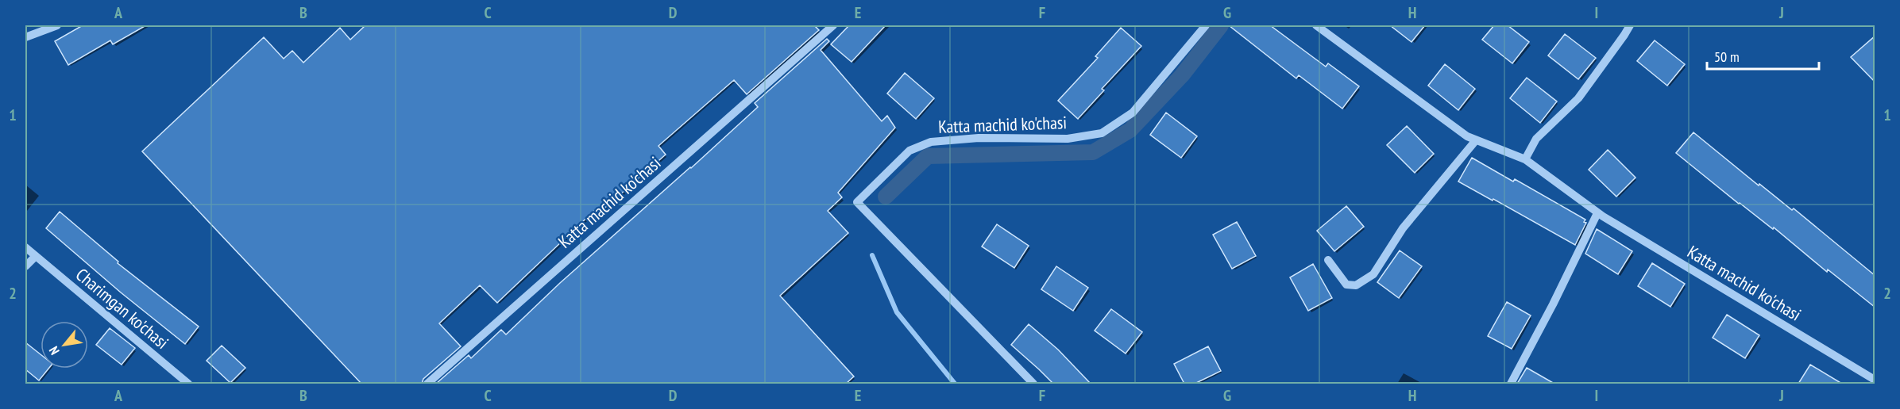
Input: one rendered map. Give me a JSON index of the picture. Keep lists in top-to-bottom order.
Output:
{
  "streets": {
    "street": ["Katta machid ko'chasi", "Charimgan ko'chasi"]
  },
  "scale_bar": "50 m",
  "north": "bottom left",
  "grid": {
    "columns": [
      "A",
      "B",
      "C",
      "D",
      "E",
      "F",
      "G",
      "H",
      "I",
      "J"
    ],
    "rows": ["1", "2"]
  }
}
